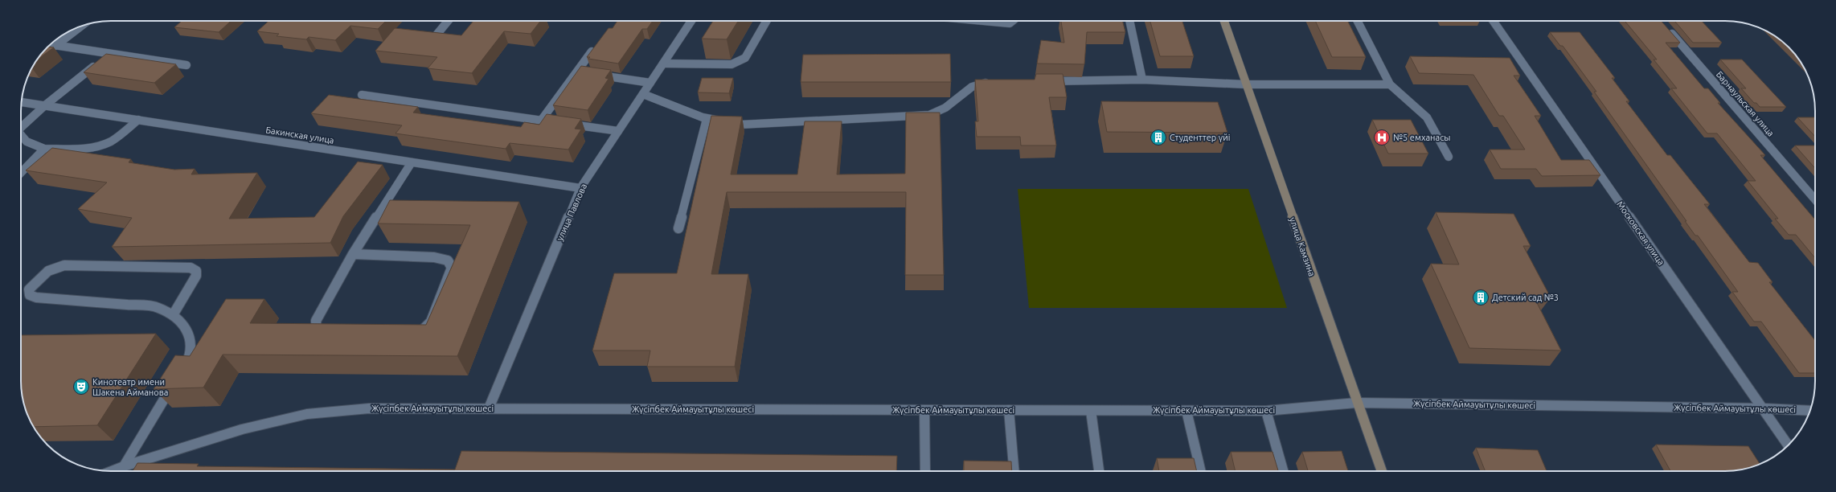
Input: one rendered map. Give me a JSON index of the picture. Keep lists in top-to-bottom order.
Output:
{
  "streets": {
    "main road": ["улица Камзина"],
    "street": [
      "Барнаульская улица",
      "Бакинская улица",
      "улица Павлова",
      "Московская улица",
      "Жүсіпбек Аймауытұлы көшесі"
    ]
  },
  "crossings": [
    ["Бакинская улица", "улица Павлова"],
    ["улица Павлова", "Жүсіпбек Аймауытұлы көшесі"],
    ["Московская улица", "Жүсіпбек Аймауытұлы көшесі"],
    ["улица Камзина", "Жүсіпбек Аймауытұлы көшесі"]
  ],
  "places": {
    "building": ["Студенттер үйі", "Детский сад №3"],
    "hospital": ["№5 емханасы"],
    "theatre": ["Кинотеатр имени Шакена Айманова"]
  }
}
